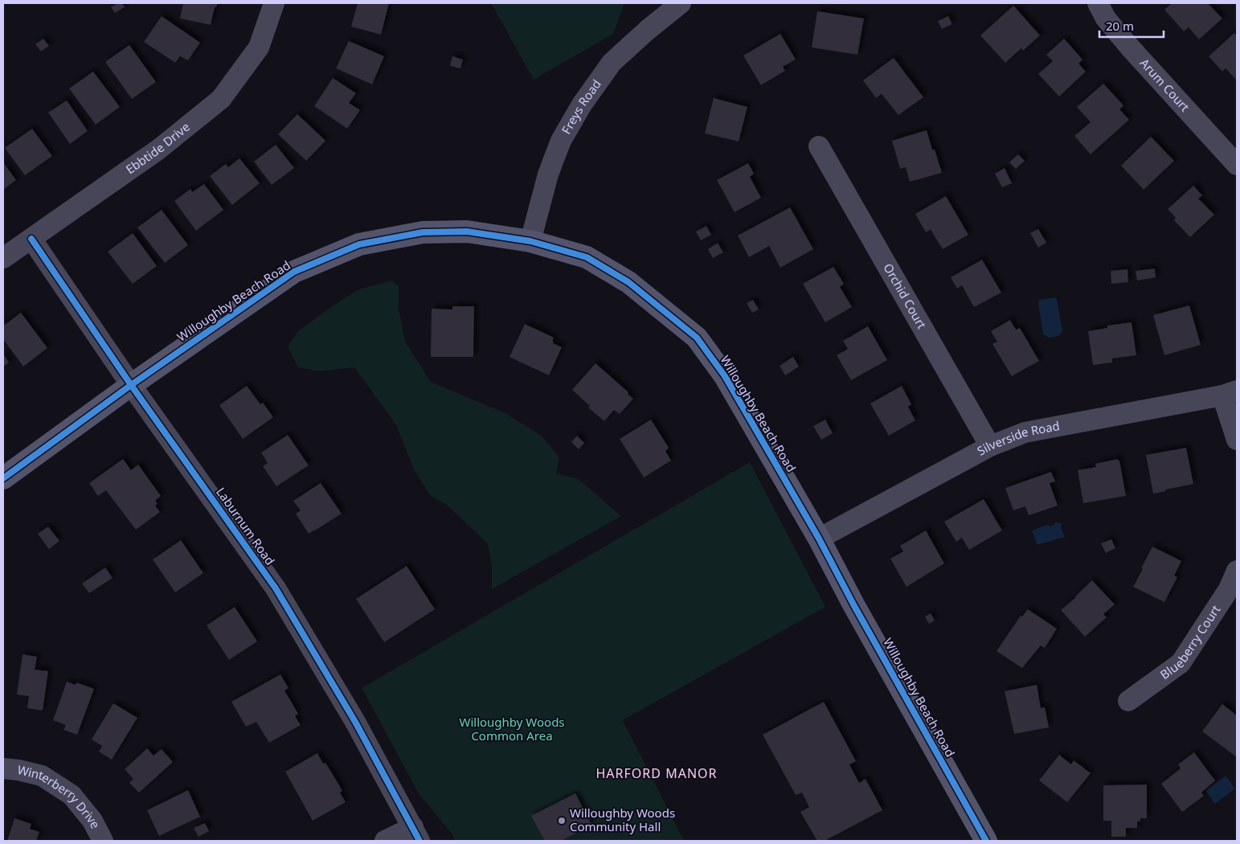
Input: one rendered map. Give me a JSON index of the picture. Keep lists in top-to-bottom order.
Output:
{
  "streets": {
    "street": [
      "Arum Court",
      "Freys Road",
      "Ebbtide Drive",
      "Orchid Court",
      "Willoughby Beach Road",
      "Silverside Road",
      "Laburnum Road",
      "Blueberry Court",
      "Winterberry Drive"
    ]
  },
  "crossings": [
    ["Freys Road", "Willoughby Beach Road"],
    ["Ebbtide Drive", "Laburnum Road"],
    ["Orchid Court", "Silverside Road"],
    ["Willoughby Beach Road", "Silverside Road"],
    ["Willoughby Beach Road", "Laburnum Road"]
  ],
  "districts": ["HARFORD MANOR"],
  "parks": ["Willoughby Woods Common Area"],
  "places": ["Willoughby Woods Community Hall"],
  "scale_bar": "20 m"
}
